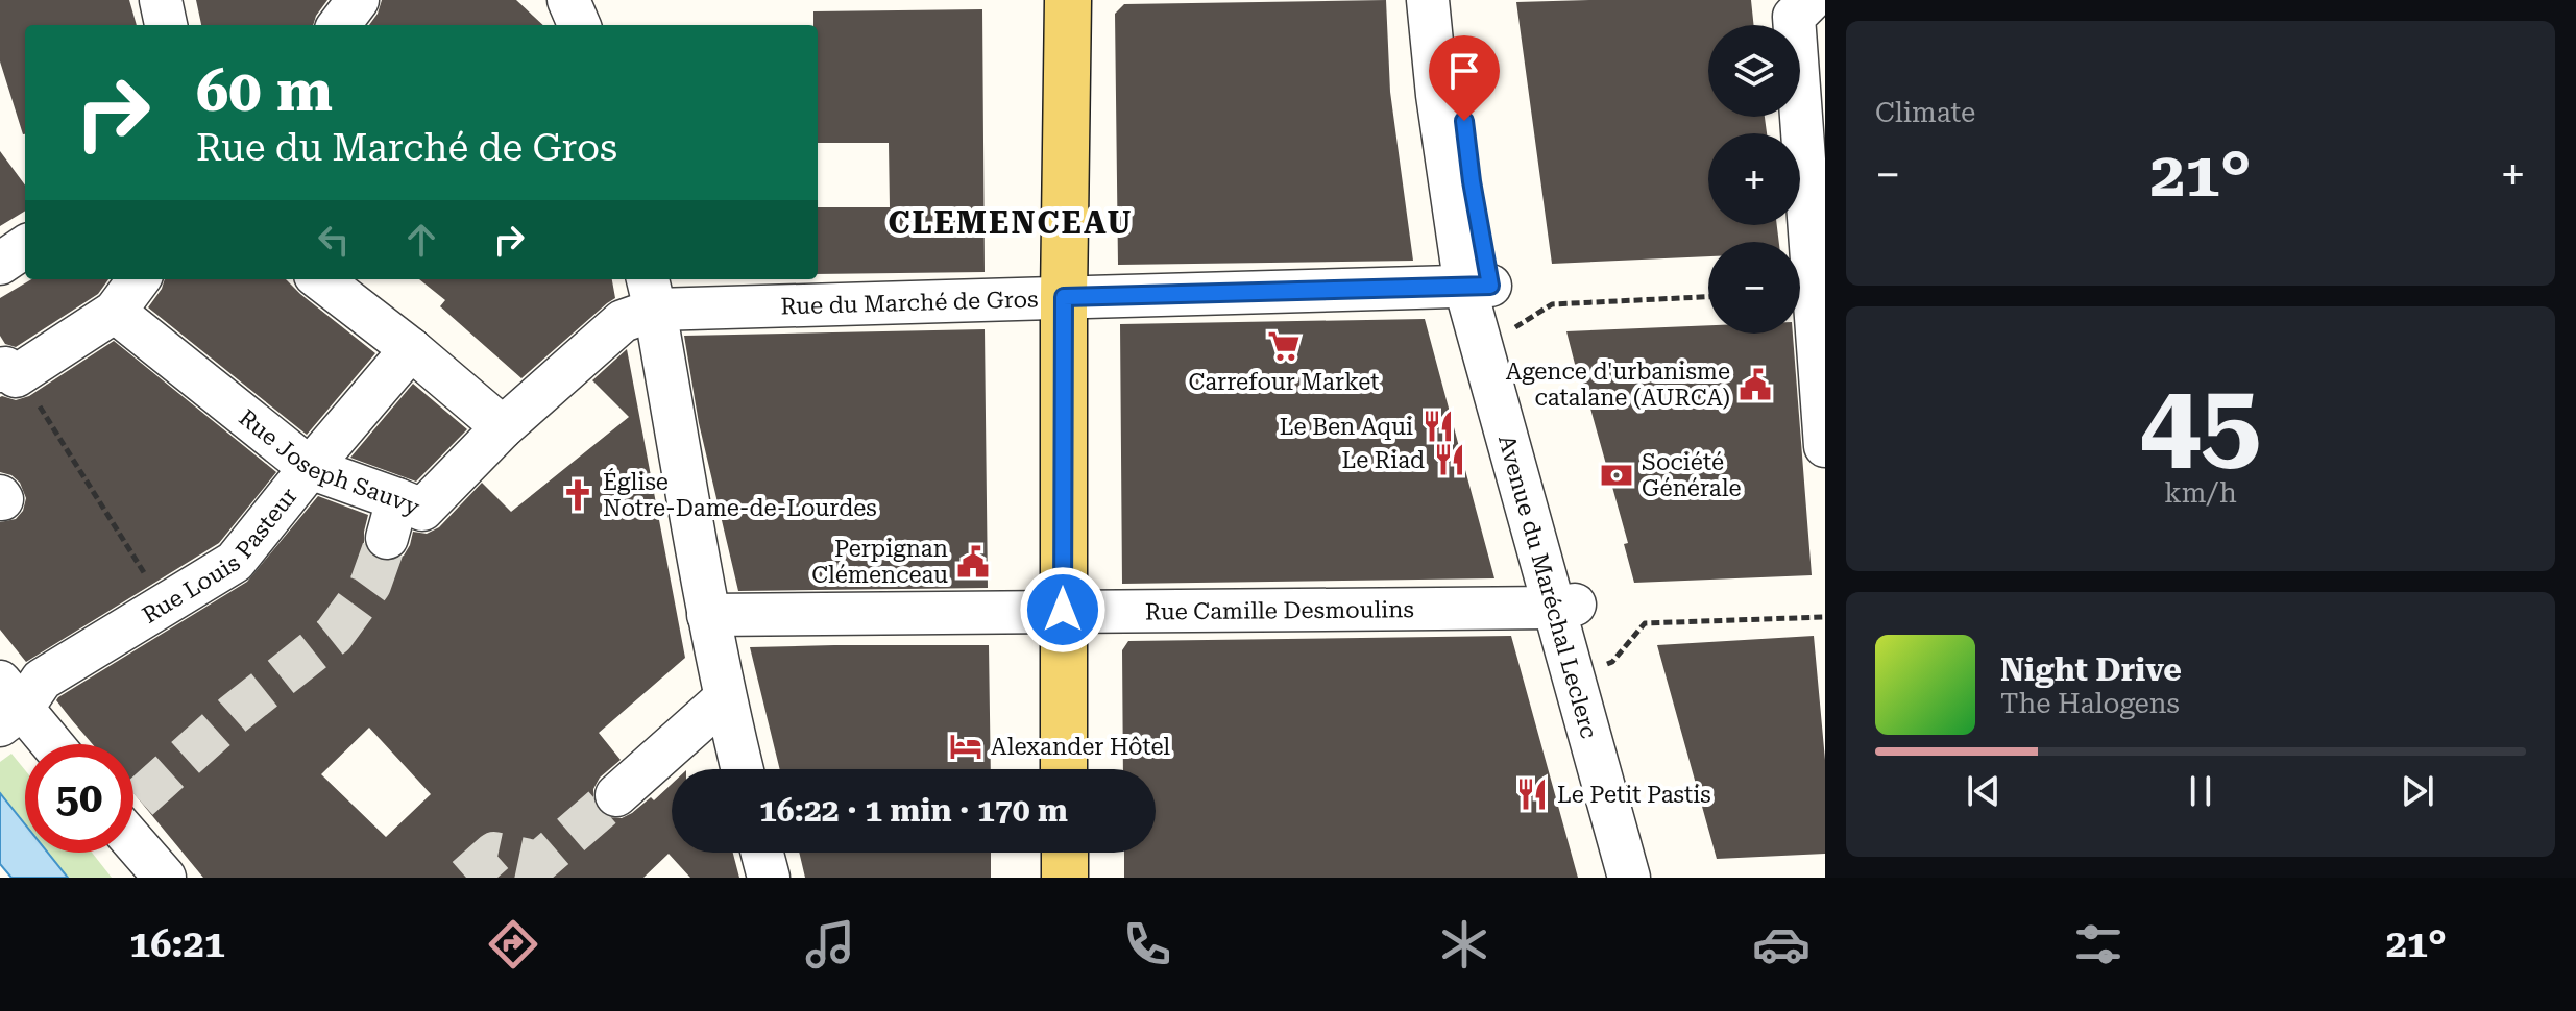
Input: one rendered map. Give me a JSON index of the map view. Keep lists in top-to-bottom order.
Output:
{
  "streets": {
    "street": [
      "Rue du Marché de Gros",
      "Rue Joseph Sauvy",
      "Rue Louis Pasteur",
      "Avenue du Maréchal Leclerc",
      "Rue Camille Desmoulins"
    ]
  },
  "crossings": [
    ["Rue du Marché de Gros", "Rue Joseph Sauvy"],
    ["Rue du Marché de Gros", "Avenue du Maréchal Leclerc"],
    ["Rue Joseph Sauvy", "Rue Louis Pasteur"],
    ["Avenue du Maréchal Leclerc", "Rue Camille Desmoulins"]
  ],
  "districts": ["CLEMENCEAU"],
  "places": {
    "supermarket": ["Carrefour Market"],
    "public building": ["Agence d'urbanisme catalane (AURCA)", "Perpignan Clémenceau"],
    "restaurant": ["Le Ben Aqui", "Le Riad", "Le Petit Pastis"],
    "bank": ["Société Générale"],
    "church": ["Église Notre-Dame-de-Lourdes"],
    "hotel": ["Alexander Hôtel"]
  },
  "page": {
    "tile": [
      "Climate",
      ["45", "km/h"]
    ],
    "map_buttons": ["+", "−"],
    "turn": ["60 m", "Rue du Marché de Gros"],
    "heat": ["−", "21°", "+"],
    "song": ["Night Drive", "The Halogens"],
    "limit": "50",
    "trip": "16:22 · 1 min · 170 m",
    "tabs": ["16:21", "21°"]
  }
}
